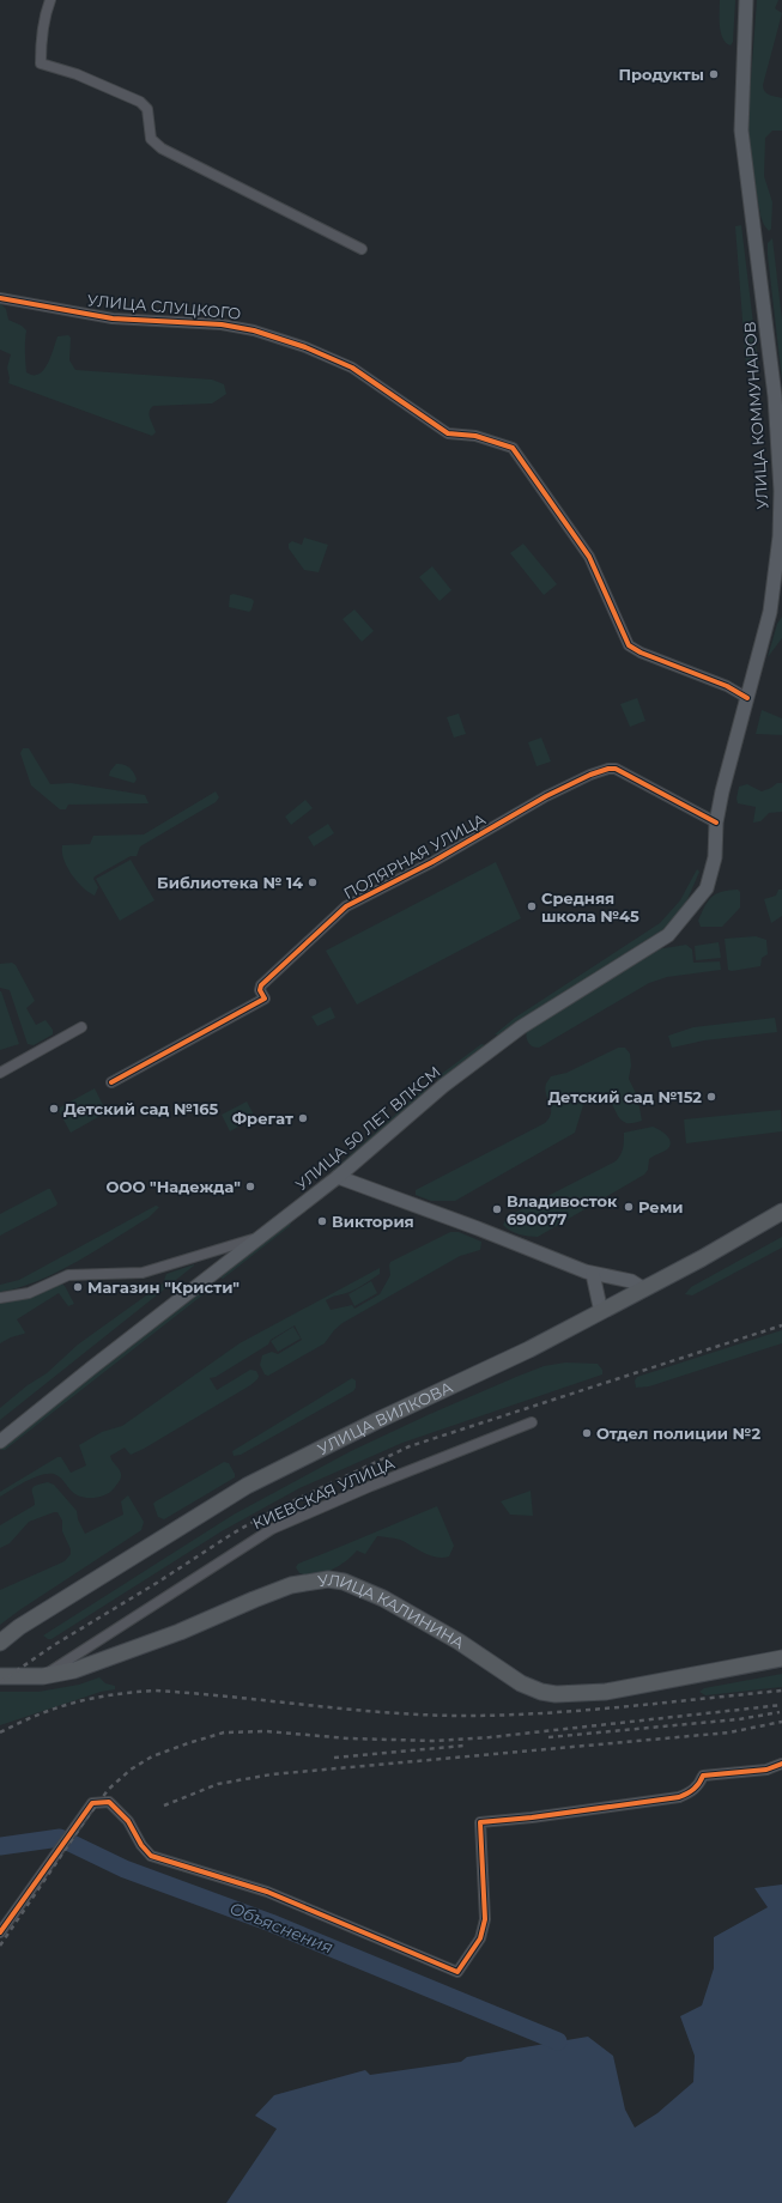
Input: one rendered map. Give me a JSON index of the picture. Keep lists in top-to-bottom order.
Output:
{
  "streets": {
    "main road": [
      "УЛИЦА КОММУНАРОВ",
      "УЛИЦА 50 ЛЕТ ВЛКСМ",
      "УЛИЦА ВИЛКОВА",
      "УЛИЦА КАЛИНИНА"
    ],
    "street": ["УЛИЦА СЛУЦКОГО", "ПОЛЯРНАЯ УЛИЦА", "КИЕВСКАЯ УЛИЦА"]
  },
  "crossings": [
    ["УЛИЦА СЛУЦКОГО", "УЛИЦА КОММУНАРОВ"],
    ["УЛИЦА КОММУНАРОВ", "ПОЛЯРНАЯ УЛИЦА"],
    ["УЛИЦА КОММУНАРОВ", "УЛИЦА 50 ЛЕТ ВЛКСМ"],
    ["ПОЛЯРНАЯ УЛИЦА", "УЛИЦА 50 ЛЕТ ВЛКСМ"],
    ["КИЕВСКАЯ УЛИЦА", "УЛИЦА КАЛИНИНА"]
  ],
  "water": ["Объяснения"],
  "places": [
    "Продукты",
    "Библиотека № 14",
    "Средняя школа №45",
    "Детский сад №152",
    "Детский сад №165",
    "Фрегат",
    "ООО \"Надежда\"",
    "Реми",
    "Владивосток 690077",
    "Виктория",
    "Магазин \"Кристи\"",
    "Отдел полиции №2"
  ]
}
